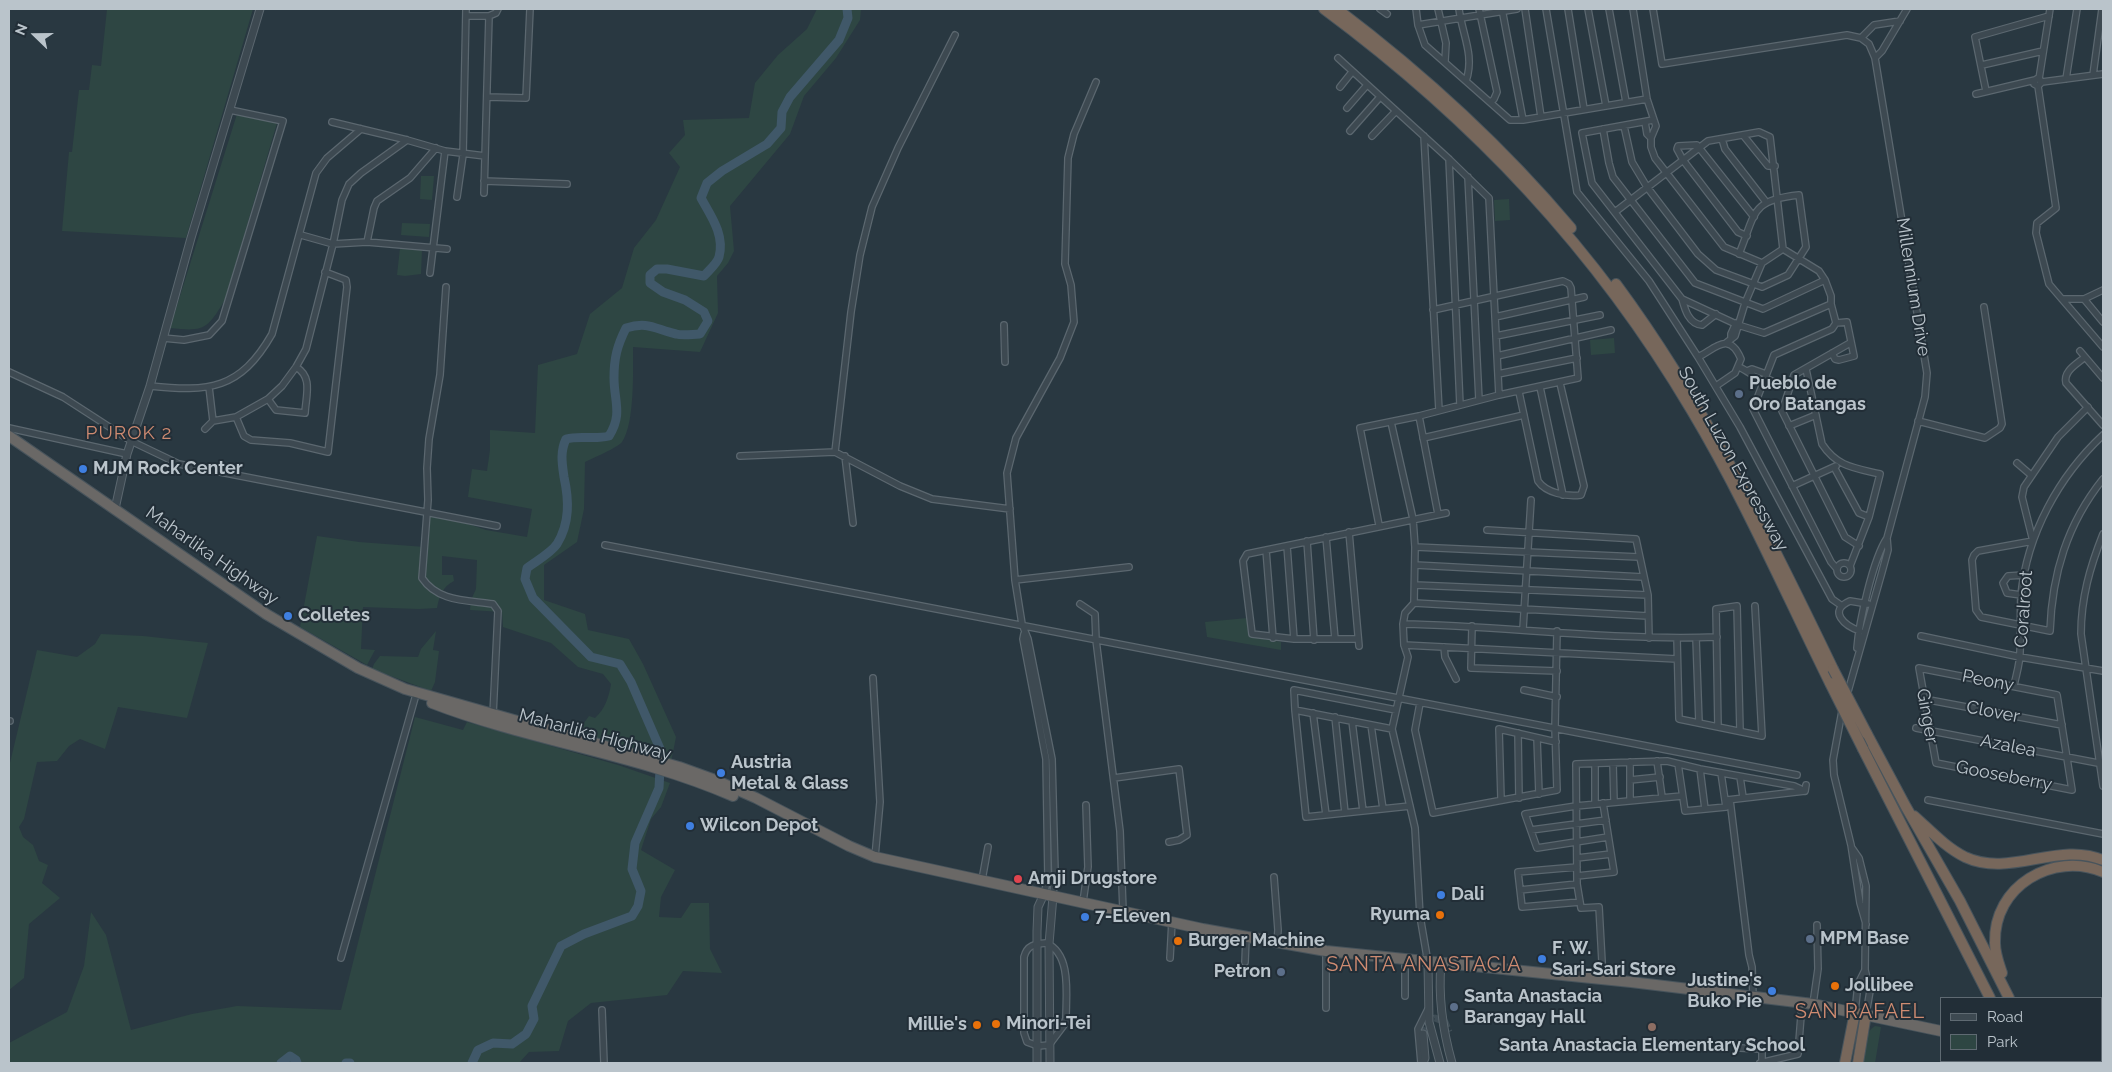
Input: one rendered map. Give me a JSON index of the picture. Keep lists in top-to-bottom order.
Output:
{
  "streets": {
    "highway": ["South Luzon Expressway", "Maharlika Highway"],
    "street": [
      "Millennium Drive",
      "Coralroot",
      "Peony",
      "Clover",
      "Ginger",
      "Azalea",
      "Gooseberry"
    ]
  },
  "crossings": [
    ["Millennium Drive", "Maharlika Highway"],
    ["Coralroot", "Peony"],
    ["Peony", "Clover"],
    ["Peony", "Ginger"],
    ["Clover", "Ginger"],
    ["Ginger", "Azalea"],
    ["Ginger", "Gooseberry"],
    ["Azalea", "Gooseberry"]
  ],
  "districts": ["PUROK 2", "SANTA ANASTACIA", "SAN RAFAEL"],
  "places": [
    "Pueblo de Oro Batangas",
    "MJM Rock Center",
    "Colletes",
    "Austria Metal & Glass",
    "Wilcon Depot",
    "Amji Drugstore",
    "Dali",
    "Ryuma",
    "7-Eleven",
    "MPM Base",
    "Burger Machine",
    "F. W. Sari-Sari Store",
    "Petron",
    "Jollibee",
    "Justine's Buko Pie",
    "Santa Anastacia Barangay Hall",
    "Minori-Tei",
    "Millie's",
    "Santa Anastacia Elementary School"
  ],
  "legend": ["Road", "Park"],
  "north": "left"
}
